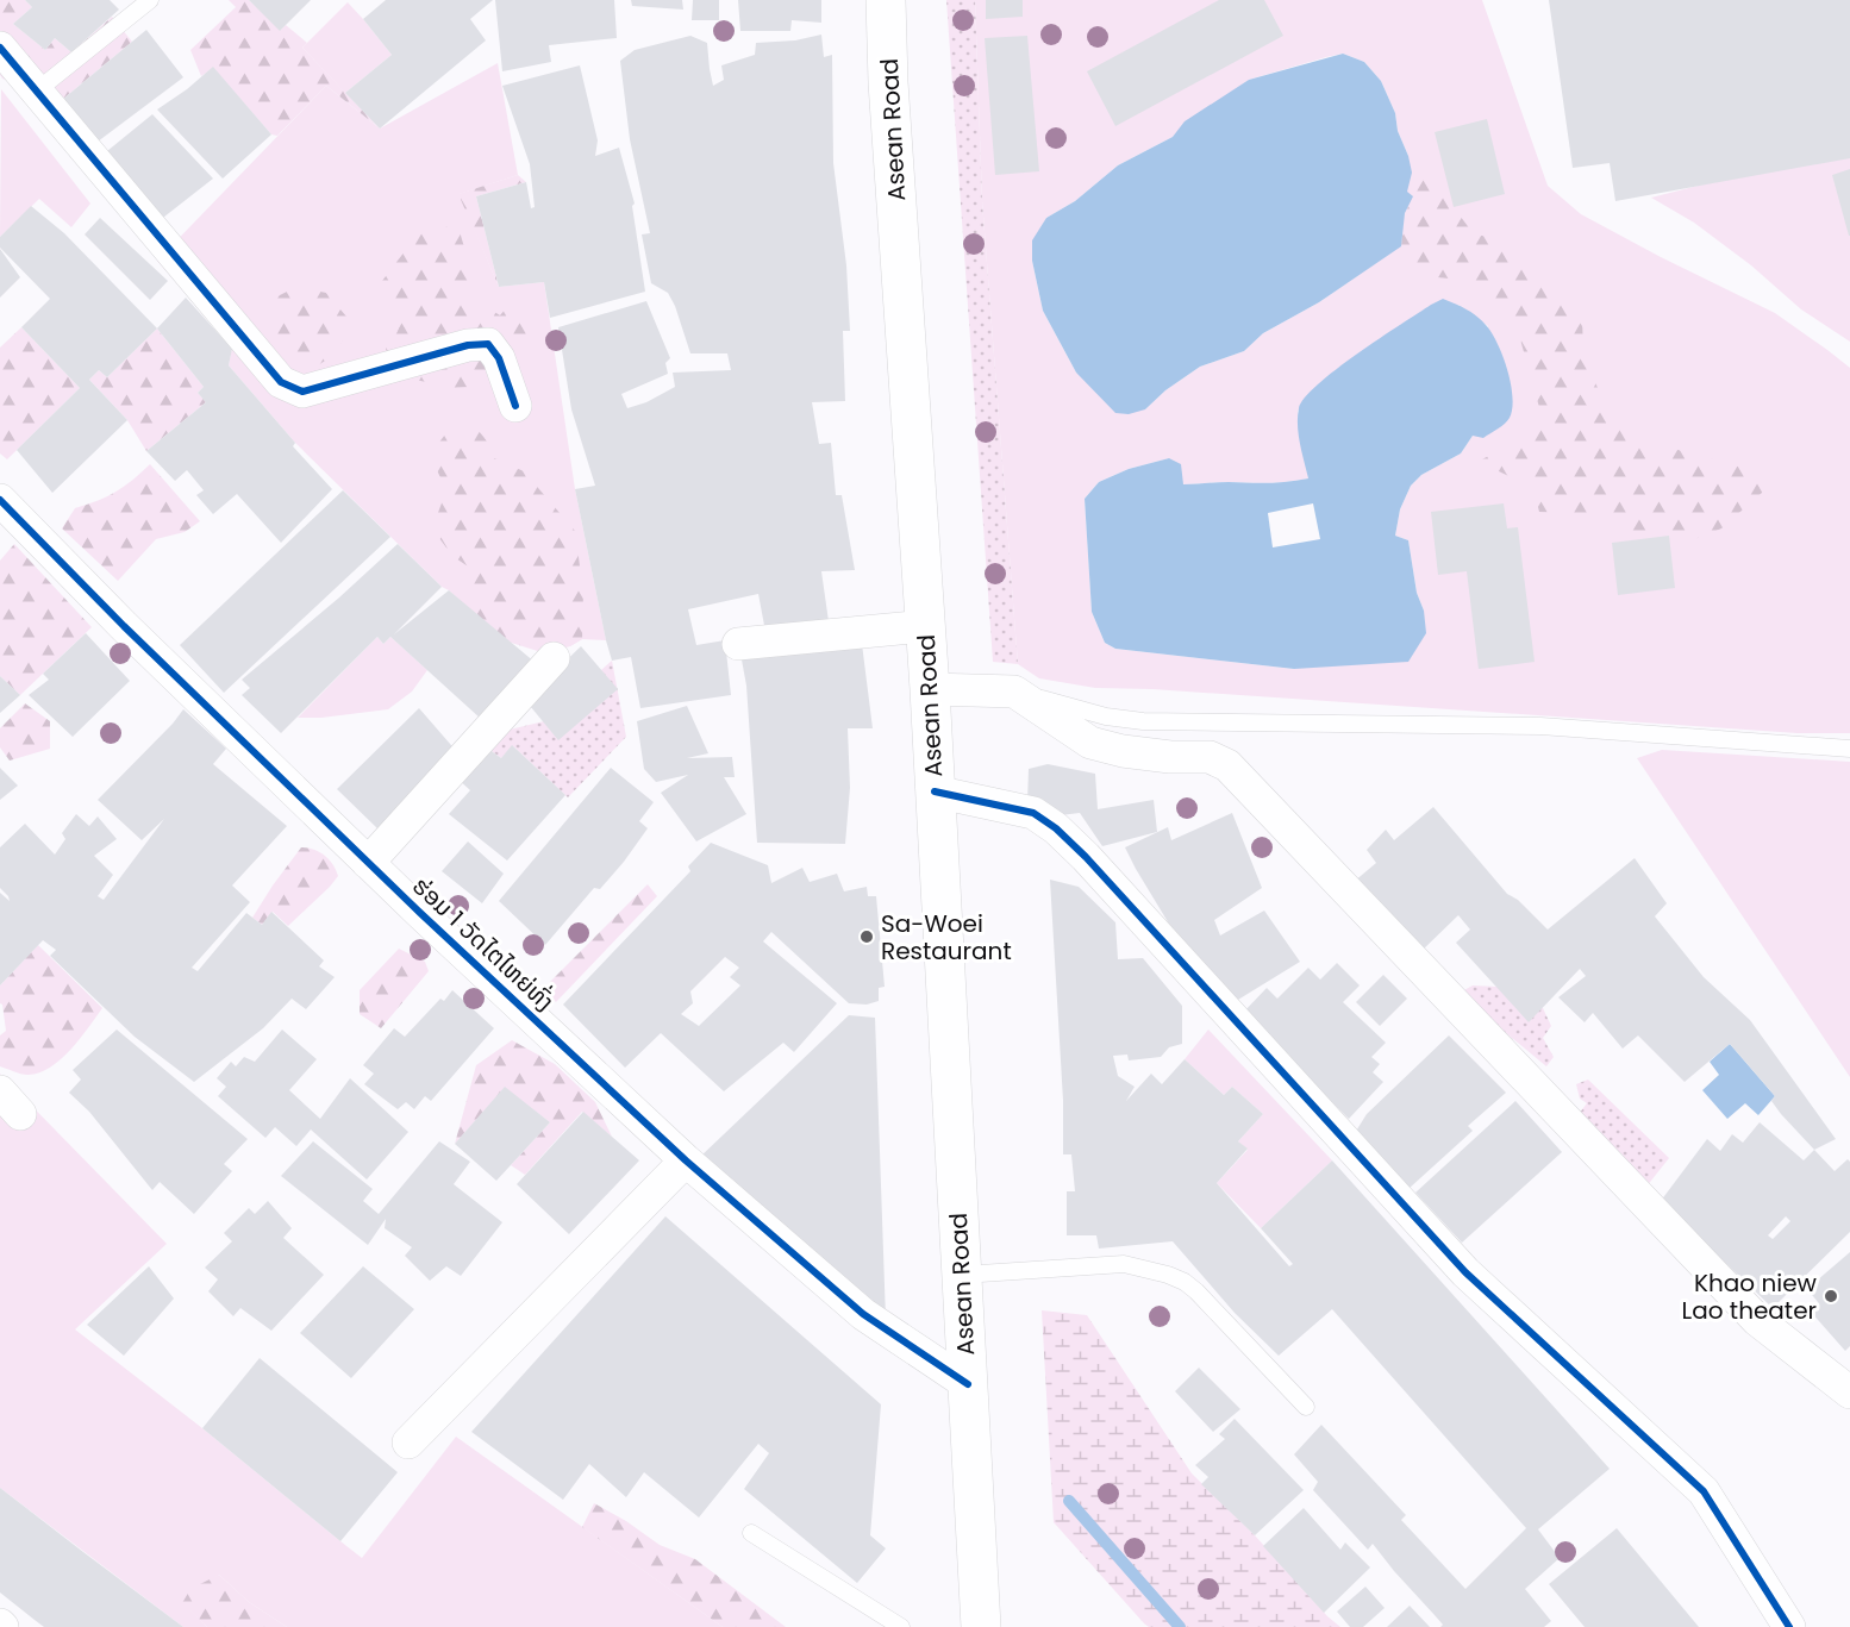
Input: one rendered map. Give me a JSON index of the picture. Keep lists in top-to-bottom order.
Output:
{
  "streets": {
    "main road": ["Asean Road"],
    "street": ["ຮ່ອມ 1 ວັດໄຕໄຫຍ່ທົ່ງ"]
  },
  "crossings": [
    ["Asean Road", "ຮ່ອມ 1 ວັດໄຕໄຫຍ່ທົ່ງ"]
  ],
  "places": ["Sa-Woei Restaurant", "Khao niew Lao theater"]
}
